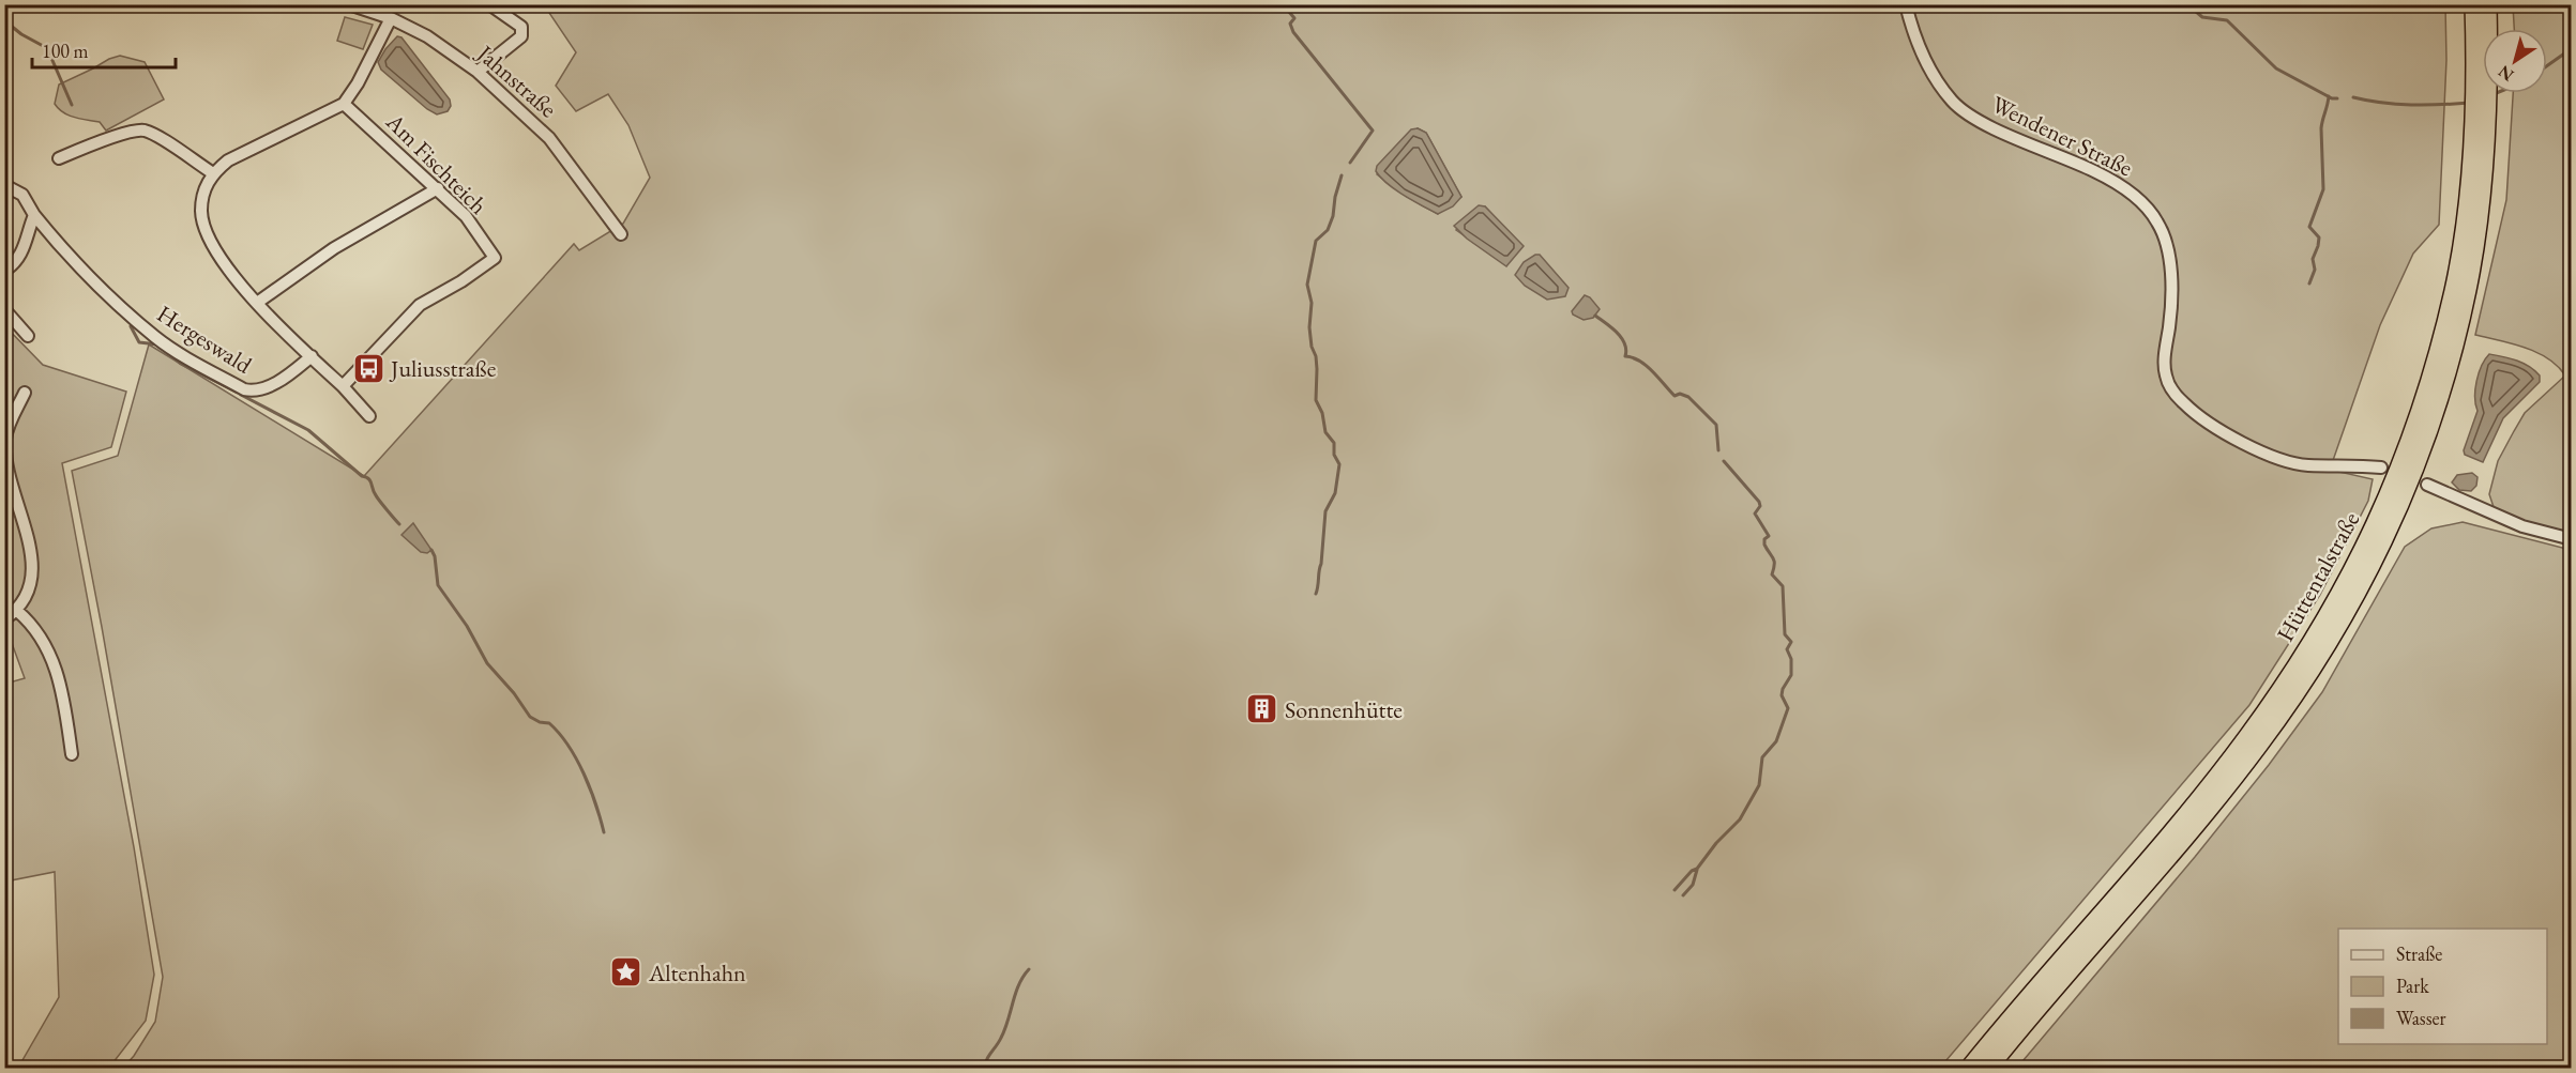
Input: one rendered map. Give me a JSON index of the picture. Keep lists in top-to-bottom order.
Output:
{
  "streets": {
    "highway": ["Hüttentalstraße"],
    "street": [
      "Jahnstraße",
      "Wendener Straße",
      "Am Fischteich",
      "Hergeswald"
    ]
  },
  "places": {
    "bus stop": ["Juliusstraße"],
    "building": ["Sonnenhütte"],
    "place": ["Altenhahn"]
  },
  "legend": ["Straße", "Park", "Wasser"],
  "scale_bar": "100 m",
  "north": "bottom left"
}
